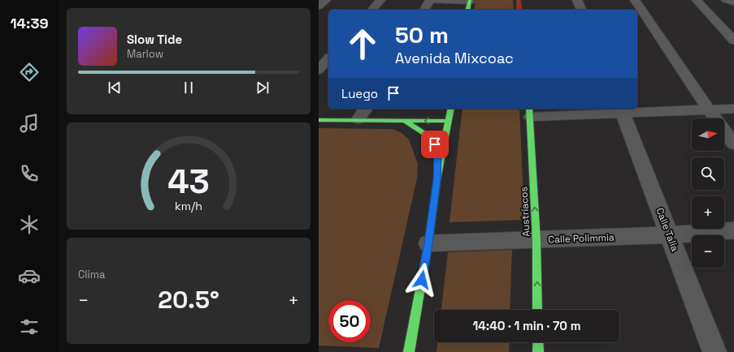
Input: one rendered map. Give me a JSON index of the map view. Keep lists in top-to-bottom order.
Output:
{
  "streets": {
    "street": ["Austríacos", "Calle Talía", "Calle Polimmia"]
  },
  "crossings": [
    ["Austríacos", "Calle Polimmia"],
    ["Calle Talía", "Calle Polimmia"]
  ],
  "one_way": ["Austríacos"],
  "north": "right",
  "page": {
    "tabs": "14:39",
    "turn": ["50 m", "Avenida Mixcoac"],
    "song": ["Slow Tide", "Marlow"],
    "then": "Luego",
    "map_buttons": ["+", "−"],
    "tile": "Clima",
    "heat": ["−", "20.5°", "+"],
    "limit": "50",
    "trip": "14:40 · 1 min · 70 m",
    "gauge": ["43", "km/h"]
  }
}
